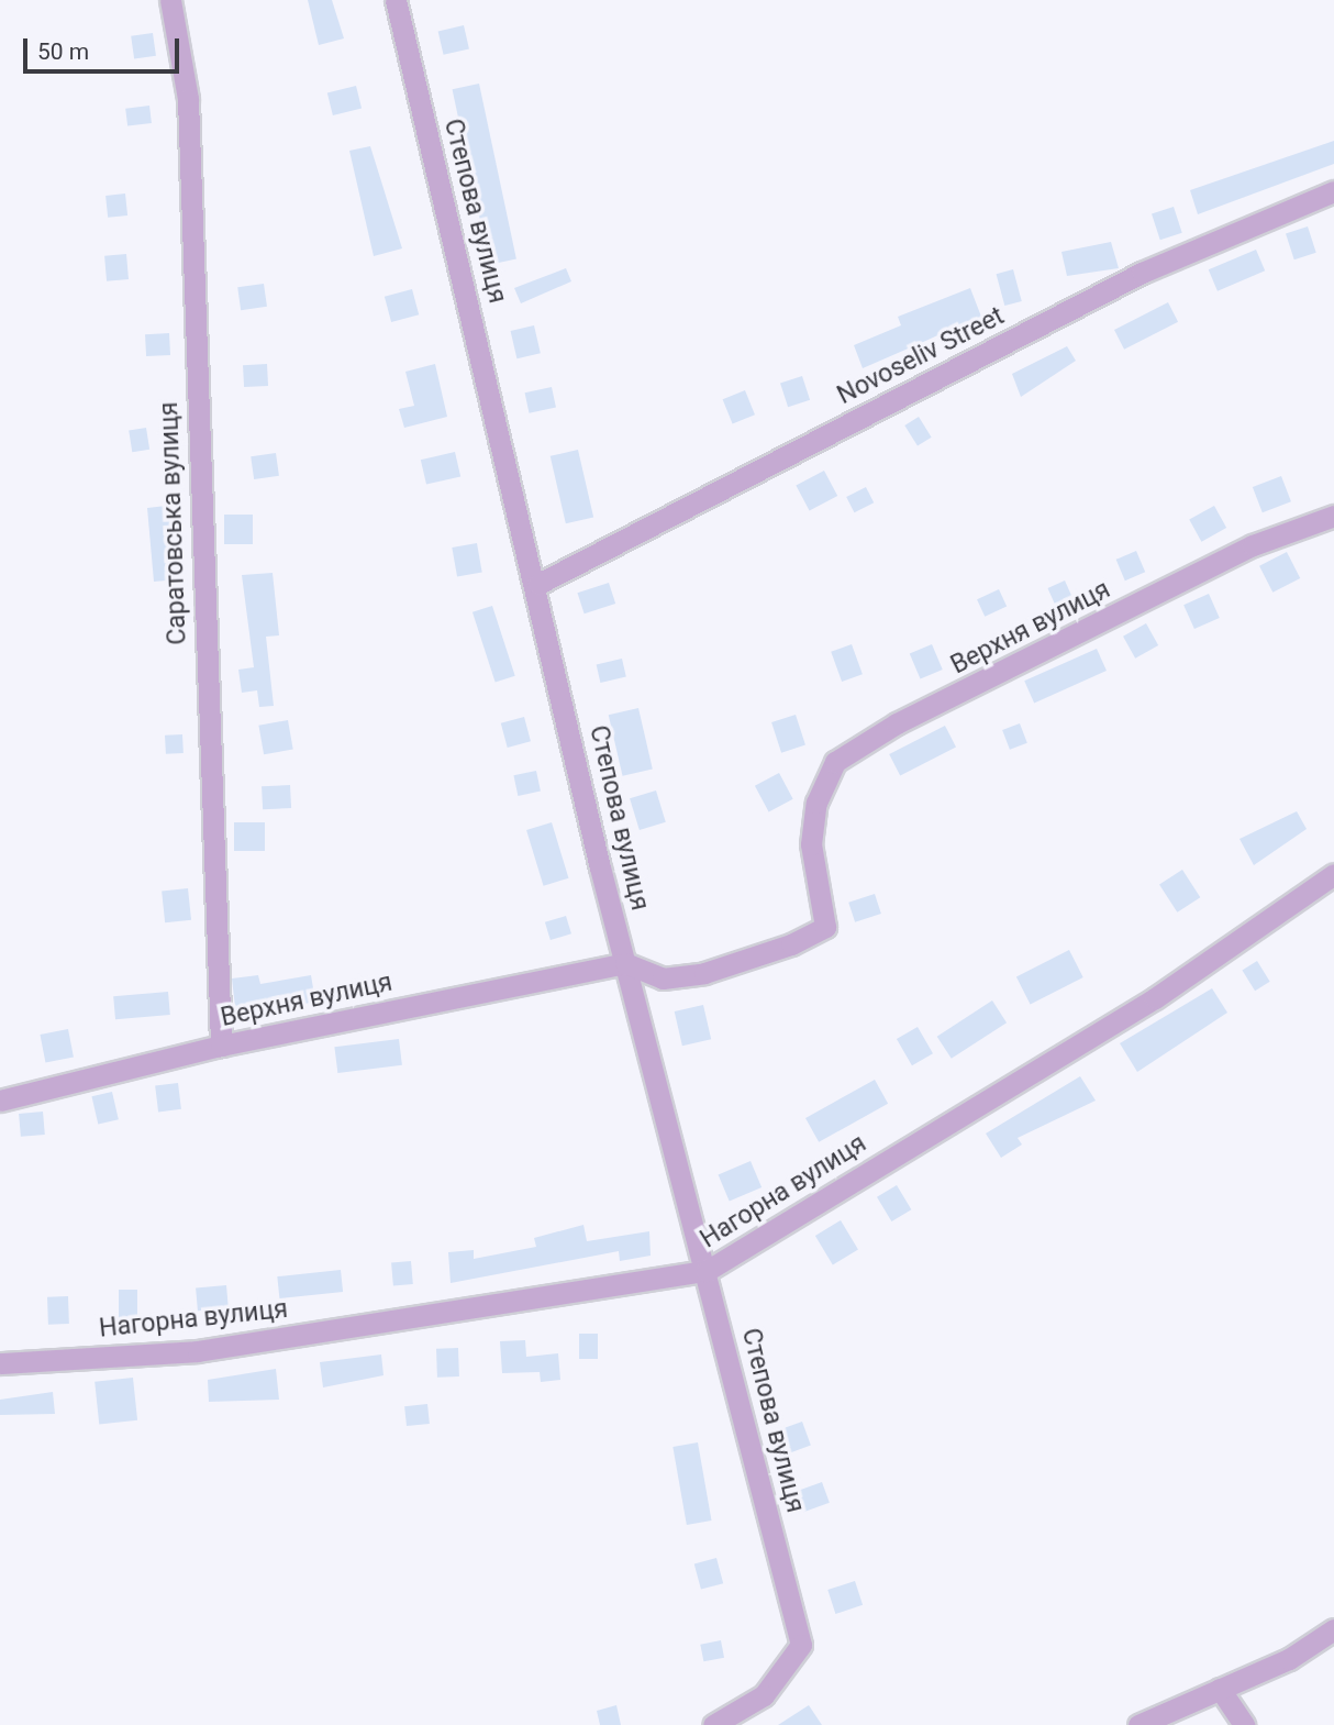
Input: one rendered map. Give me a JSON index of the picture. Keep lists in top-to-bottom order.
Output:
{
  "streets": {
    "street": [
      "Степова вулиця",
      "Novoseliv Street",
      "Саратовська вулиця",
      "Верхня вулиця",
      "Нагорна вулиця"
    ]
  },
  "crossings": [
    ["Степова вулиця", "Novoseliv Street"],
    ["Степова вулиця", "Верхня вулиця"],
    ["Степова вулиця", "Нагорна вулиця"],
    ["Саратовська вулиця", "Верхня вулиця"]
  ],
  "scale_bar": "50 m"
}
